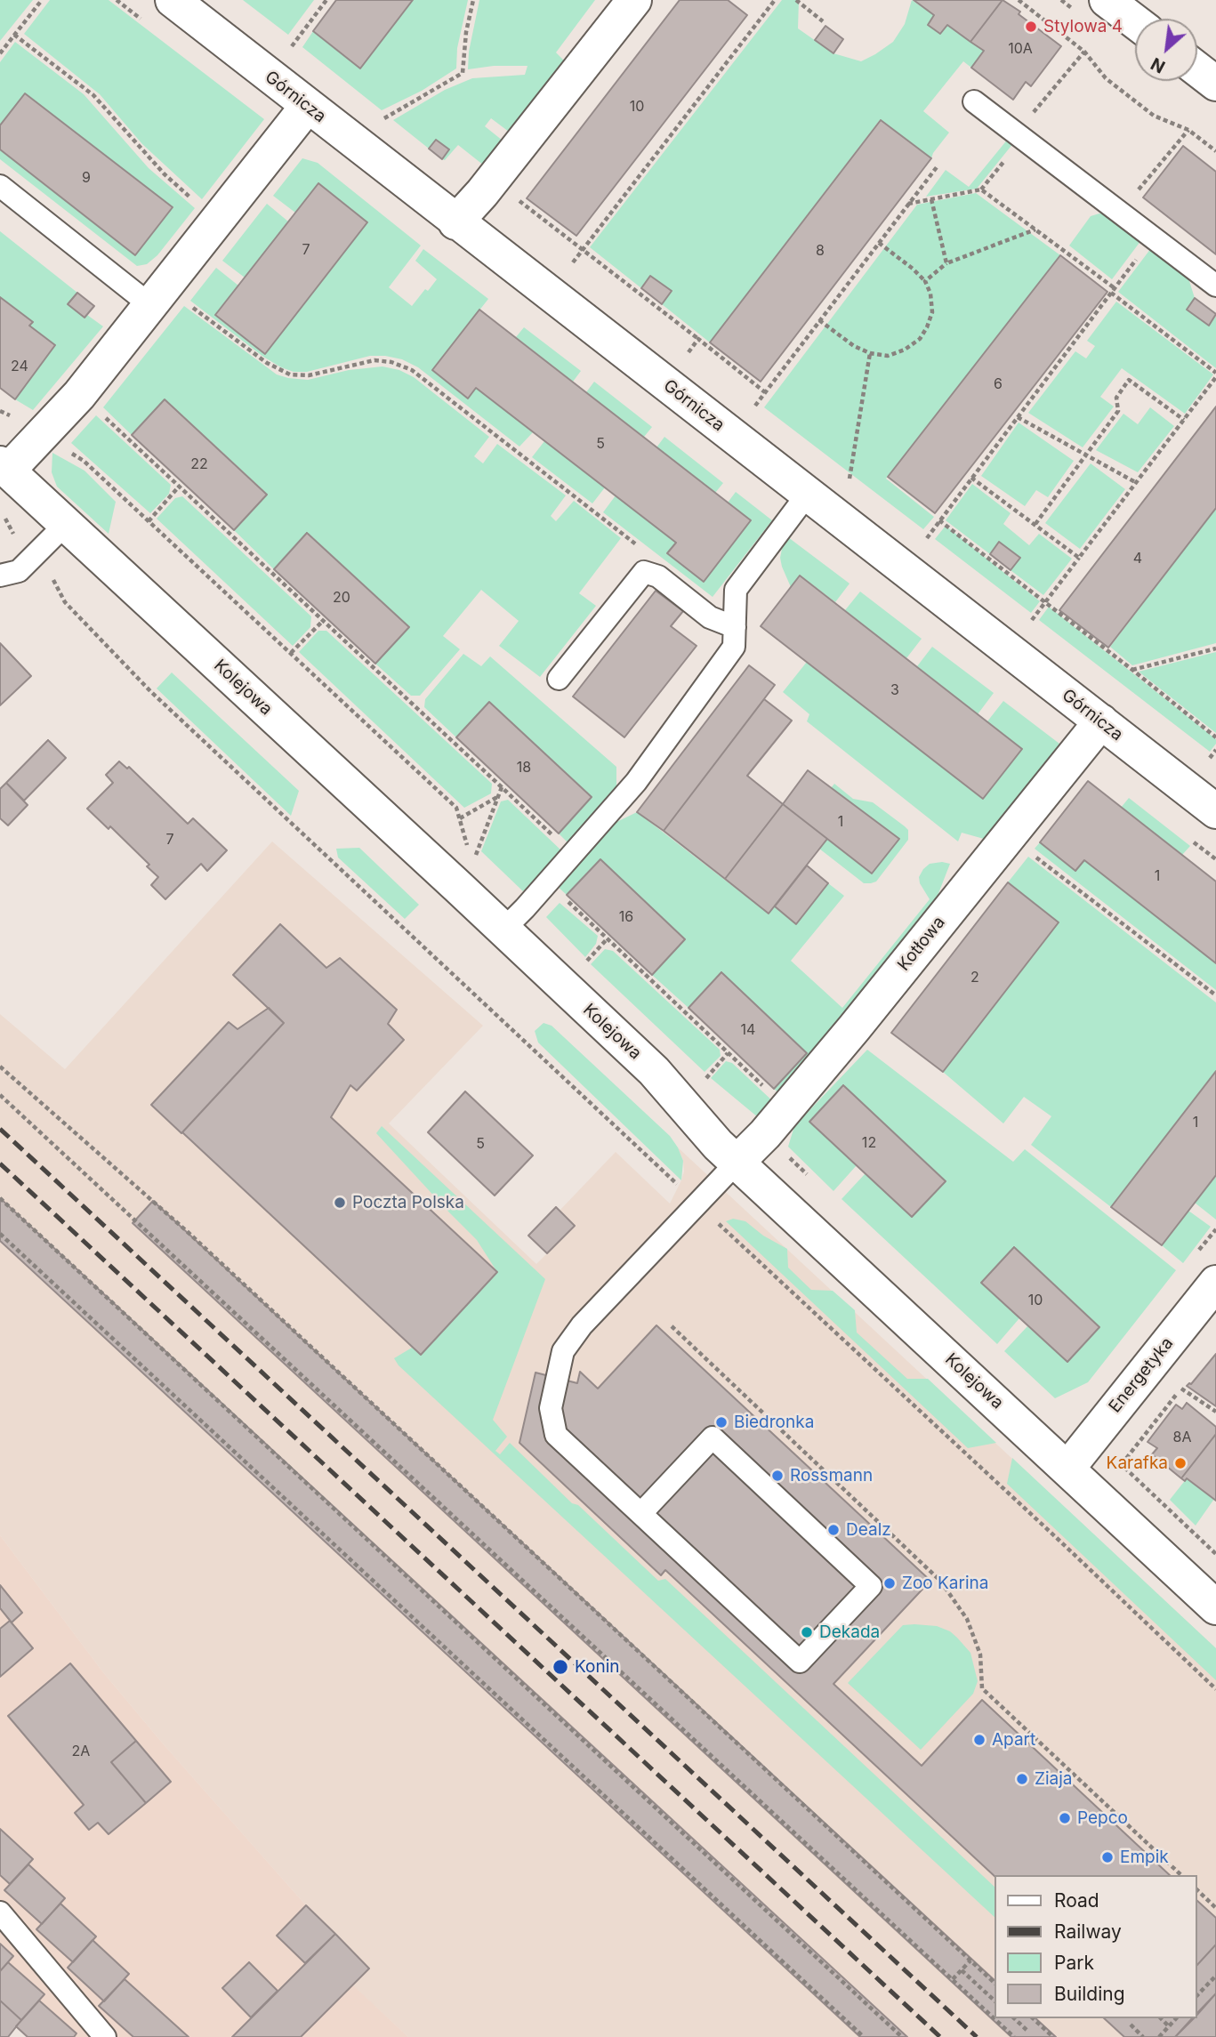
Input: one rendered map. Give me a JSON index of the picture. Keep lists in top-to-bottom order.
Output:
{
  "streets": {
    "street": [
      "Górnicza",
      "Kolejowa",
      "Kotłowa",
      "Energetyka"
    ]
  },
  "crossings": [
    ["Górnicza", "Kotłowa"],
    ["Kolejowa", "Kotłowa"],
    ["Kolejowa", "Energetyka"]
  ],
  "places": [
    "Stylowa 4",
    "Poczta Polska",
    "Biedronka",
    "Karafka",
    "Rossmann",
    "Dealz",
    "Zoo Karina",
    "Dekada",
    "Konin",
    "Apart",
    "Ziaja",
    "Pepco",
    "Empik"
  ],
  "house_numbers": [
    "10A",
    "10",
    "9",
    "7",
    "8",
    "24",
    "6",
    "5",
    "22",
    "4",
    "20",
    "3",
    "18",
    "1",
    "7",
    "1",
    "16",
    "2",
    "14",
    "1",
    "12",
    "5",
    "10",
    "8A",
    "2A"
  ],
  "legend": [
    "Road",
    "Railway",
    "Park",
    "Building"
  ],
  "north": "bottom left"
}
